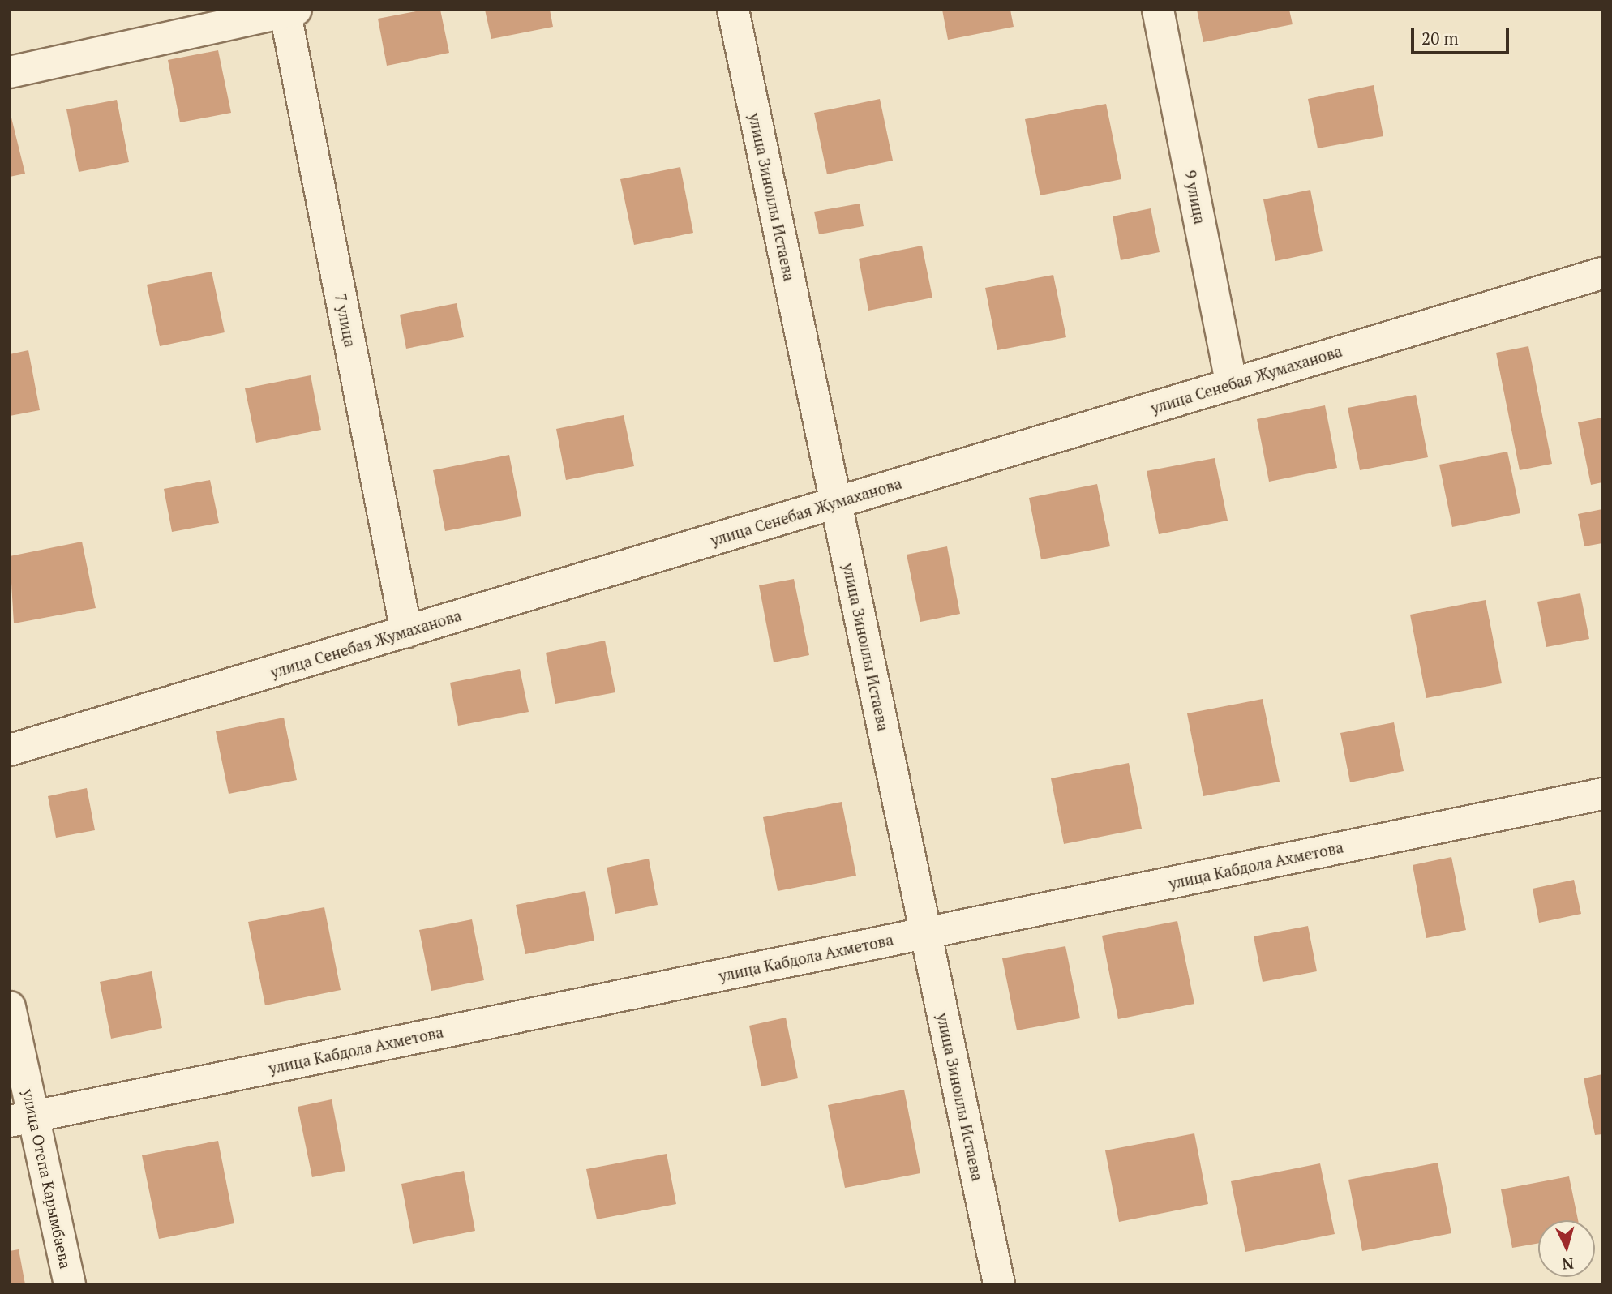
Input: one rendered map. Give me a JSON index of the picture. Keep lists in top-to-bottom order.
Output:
{
  "streets": {
    "street": [
      "улица Зиноллы Истаева",
      "9 улица",
      "7 улица",
      "улица Сенебая Жумаханова",
      "улица Кабдола Ахметова",
      "улица Отепа Карымбаева"
    ]
  },
  "crossings": [
    ["улица Зиноллы Истаева", "улица Сенебая Жумаханова"],
    ["улица Зиноллы Истаева", "улица Кабдола Ахметова"],
    ["9 улица", "улица Сенебая Жумаханова"],
    ["7 улица", "улица Сенебая Жумаханова"],
    ["улица Кабдола Ахметова", "улица Отепа Карымбаева"]
  ],
  "scale_bar": "20 m",
  "north": "bottom"
}
